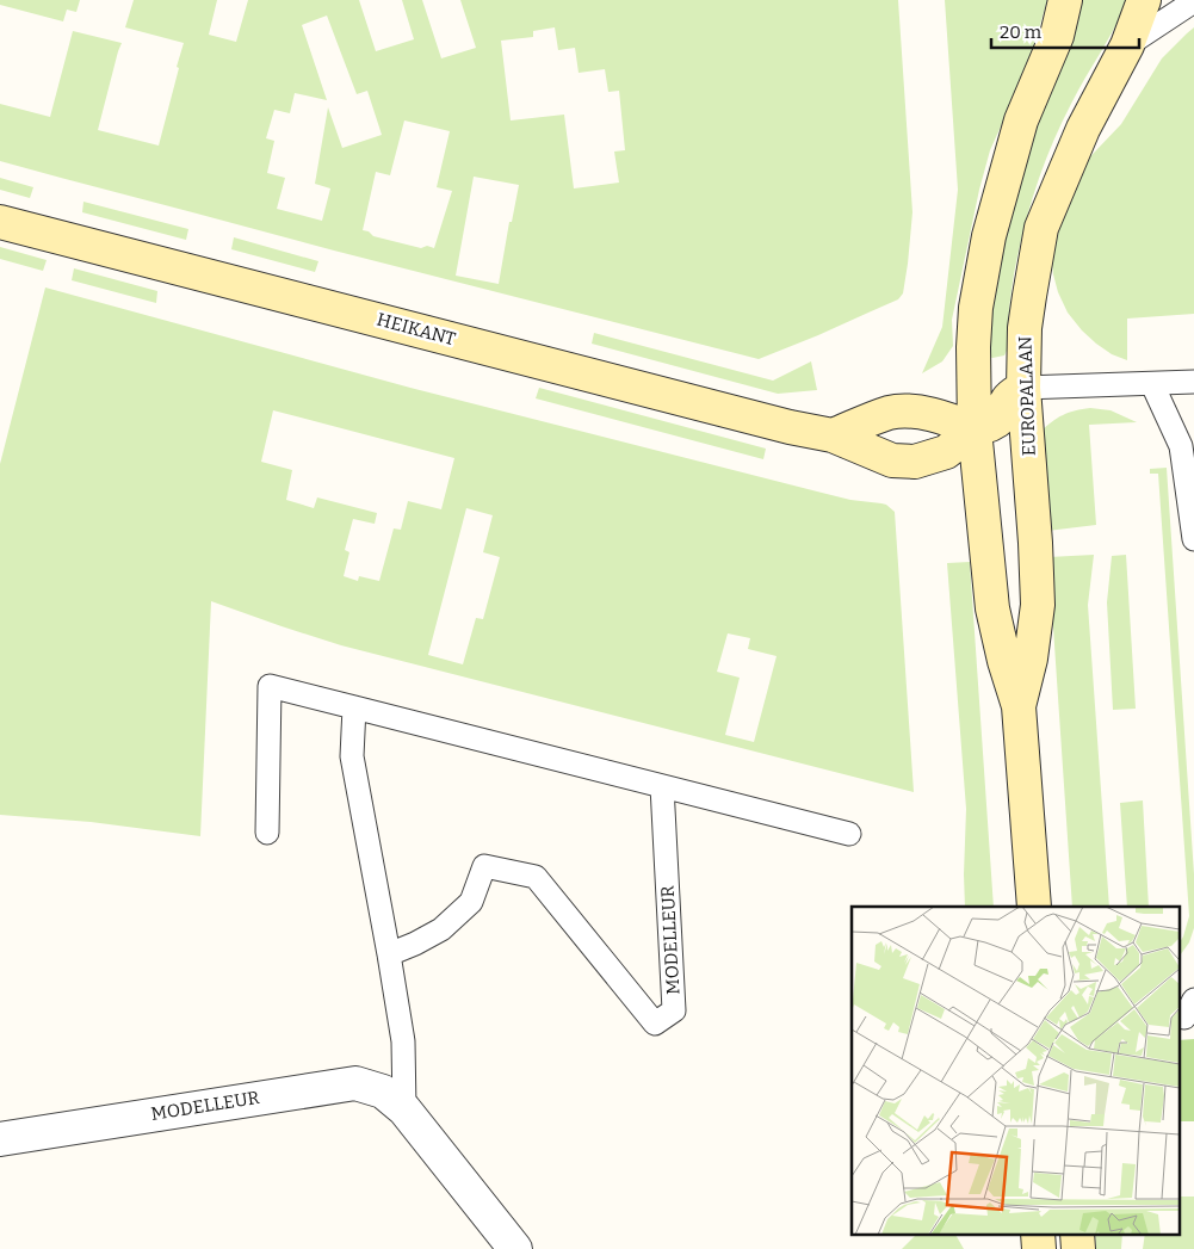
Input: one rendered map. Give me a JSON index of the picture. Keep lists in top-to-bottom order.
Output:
{
  "streets": {
    "main road": ["HEIKANT", "EUROPALAAN"],
    "street": ["MODELLEUR"]
  },
  "crossings": [
    ["HEIKANT", "EUROPALAAN"]
  ],
  "scale_bar": "20 m"
}
